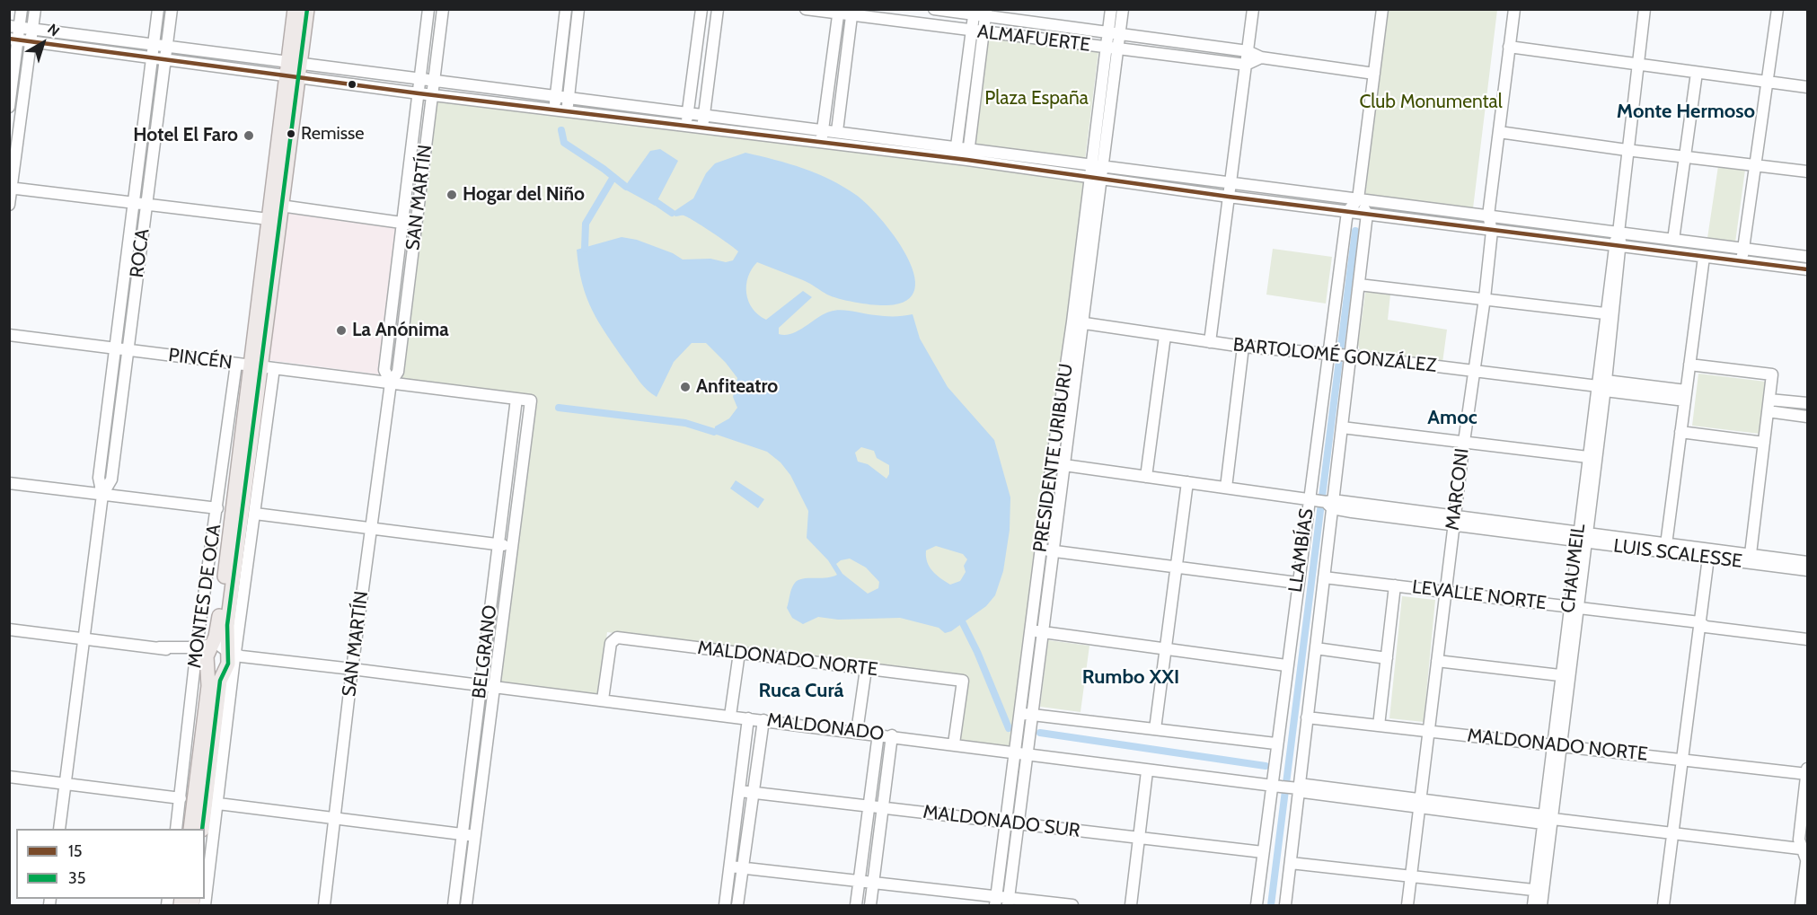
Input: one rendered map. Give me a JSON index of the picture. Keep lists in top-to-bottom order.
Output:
{
  "streets": {
    "street": [
      "ALMAFUERTE",
      "SAN MARTÍN",
      "ROCA",
      "BARTOLOMÉ GONZÁLEZ",
      "PINCÉN",
      "PRESIDENTE URIBURU",
      "MARCONI",
      "LLAMBÍAS",
      "LUIS SCALESSE",
      "CHAUMEIL",
      "LEVALLE NORTE",
      "MONTES DE OCA",
      "BELGRANO",
      "MALDONADO NORTE",
      "MALDONADO",
      "MALDONADO SUR"
    ]
  },
  "crossings": [
    ["ALMAFUERTE", "PRESIDENTE URIBURU"],
    ["SAN MARTÍN", "PINCÉN"],
    ["SAN MARTÍN", "MALDONADO"],
    ["ROCA", "PINCÉN"],
    ["BARTOLOMÉ GONZÁLEZ", "PRESIDENTE URIBURU"],
    ["BARTOLOMÉ GONZÁLEZ", "MARCONI"],
    ["BARTOLOMÉ GONZÁLEZ", "LLAMBÍAS"],
    ["BARTOLOMÉ GONZÁLEZ", "CHAUMEIL"],
    ["PINCÉN", "MONTES DE OCA"],
    ["PRESIDENTE URIBURU", "LUIS SCALESSE"],
    ["PRESIDENTE URIBURU", "MALDONADO"],
    ["PRESIDENTE URIBURU", "MALDONADO SUR"],
    ["MARCONI", "LUIS SCALESSE"],
    ["MARCONI", "LEVALLE NORTE"],
    ["MARCONI", "MALDONADO NORTE"],
    ["MARCONI", "MALDONADO"],
    ["LLAMBÍAS", "LUIS SCALESSE"],
    ["LLAMBÍAS", "LEVALLE NORTE"],
    ["LLAMBÍAS", "MALDONADO NORTE"],
    ["LLAMBÍAS", "MALDONADO"],
    ["LLAMBÍAS", "MALDONADO SUR"],
    ["LUIS SCALESSE", "CHAUMEIL"],
    ["CHAUMEIL", "LEVALLE NORTE"],
    ["CHAUMEIL", "MALDONADO NORTE"],
    ["CHAUMEIL", "MALDONADO"],
    ["BELGRANO", "MALDONADO"],
    ["MALDONADO NORTE", "MALDONADO"]
  ],
  "districts": [
    "Monte Hermoso",
    "Amoc",
    "Rumbo XXI",
    "Ruca Curá"
  ],
  "parks": ["Plaza España", "Club Monumental"],
  "places": [
    "Remisse",
    "Hotel El Faro",
    "Hogar del Niño",
    "La Anónima",
    "Anfiteatro"
  ],
  "lines": ["transit line 35", "transit line 15"],
  "legend": ["15", "35"],
  "north": "top right"
}
